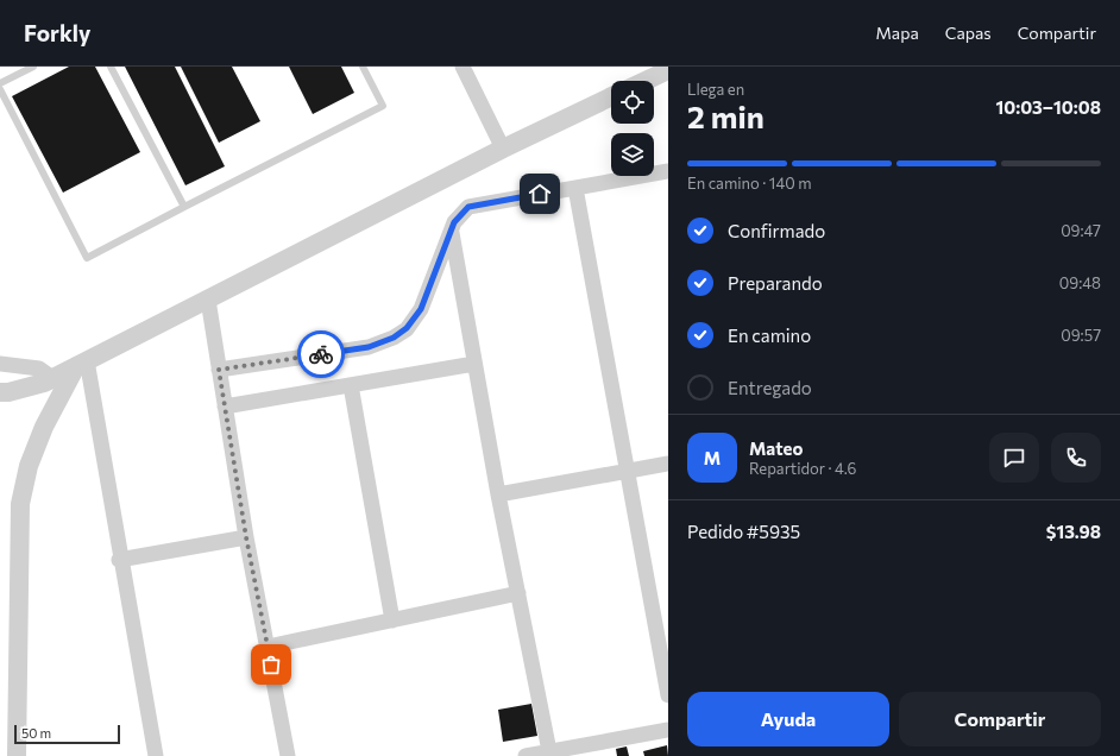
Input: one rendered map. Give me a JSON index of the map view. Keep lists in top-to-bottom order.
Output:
{
  "scale_bar": "50 m",
  "page": {
    "header": "Forkly",
    "nav": ["Mapa", "Capas", "Compartir"],
    "heading": ["2 min", "Llega en", "10:03–10:08"],
    "panel": [
      "Mateo",
      "Repartidor · 4.6",
      "Pedido #5935",
      "$13.98"
    ],
    "bar": "En camino · 140 m",
    "list": [
      ["Confirmado", "09:47"],
      ["Preparando", "09:48"],
      ["En camino", "09:57"],
      "Entregado"
    ],
    "round": "M",
    "buttons": ["Ayuda", "Compartir"],
    "scale": "50 m"
  }
}
